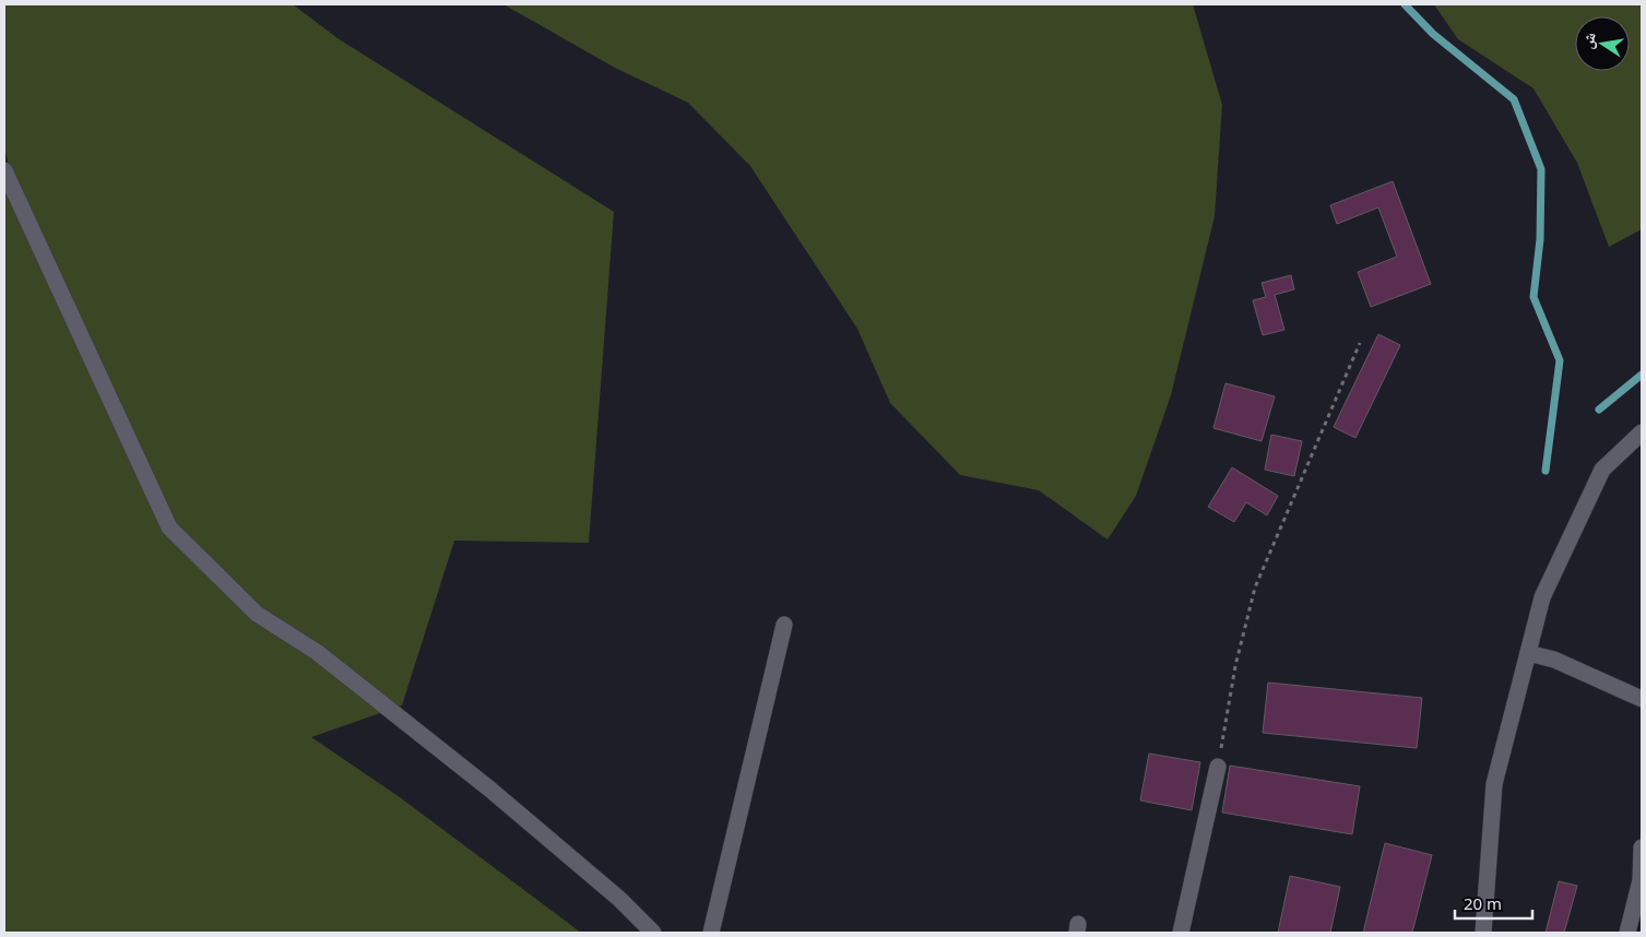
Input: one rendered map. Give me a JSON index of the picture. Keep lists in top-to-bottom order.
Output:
{
  "scale_bar": "20 m",
  "north": "left"
}
